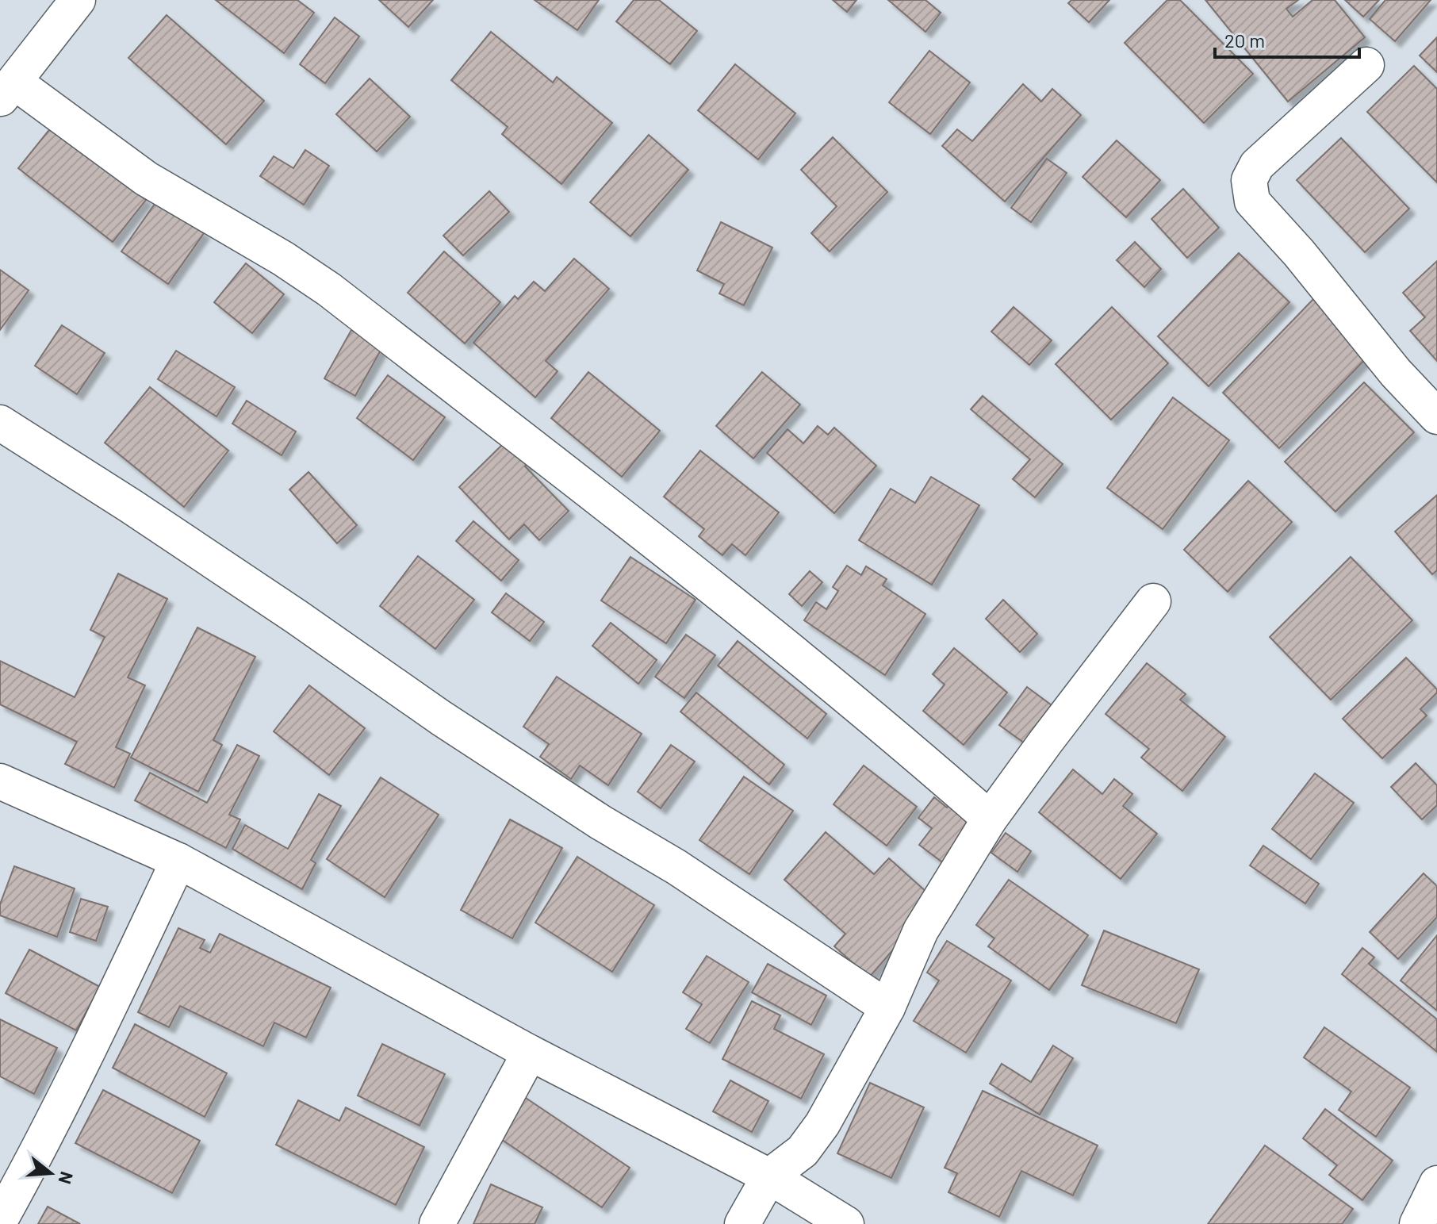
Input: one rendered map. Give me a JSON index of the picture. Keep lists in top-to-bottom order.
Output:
{
  "scale_bar": "20 m",
  "north": "right"
}
